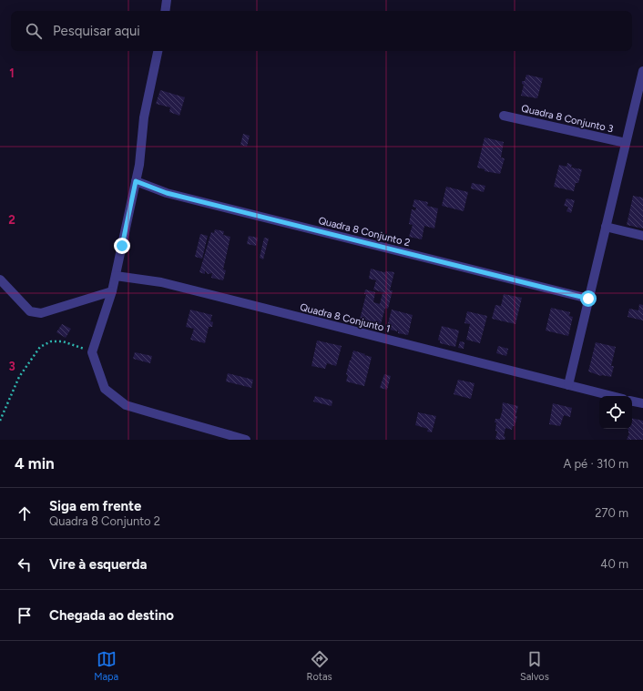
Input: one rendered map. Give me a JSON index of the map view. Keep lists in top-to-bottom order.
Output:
{
  "streets": {
    "street": ["Quadra 8 Conjunto 3", "Quadra 8 Conjunto 2", "Quadra 8 Conjunto 1"]
  },
  "page": {
    "search": "Pesquisar aqui",
    "heading": ["4 min", "A pé · 310 m"],
    "list": [
      ["Siga em frente", "Quadra 8 Conjunto 2", "270 m"],
      ["Vire à esquerda", "40 m"],
      "Chegada ao destino"
    ],
    "nav": ["Mapa", "Rotas", "Salvos"]
  },
  "grid": {
    "rows": ["1", "2", "3"]
  }
}
